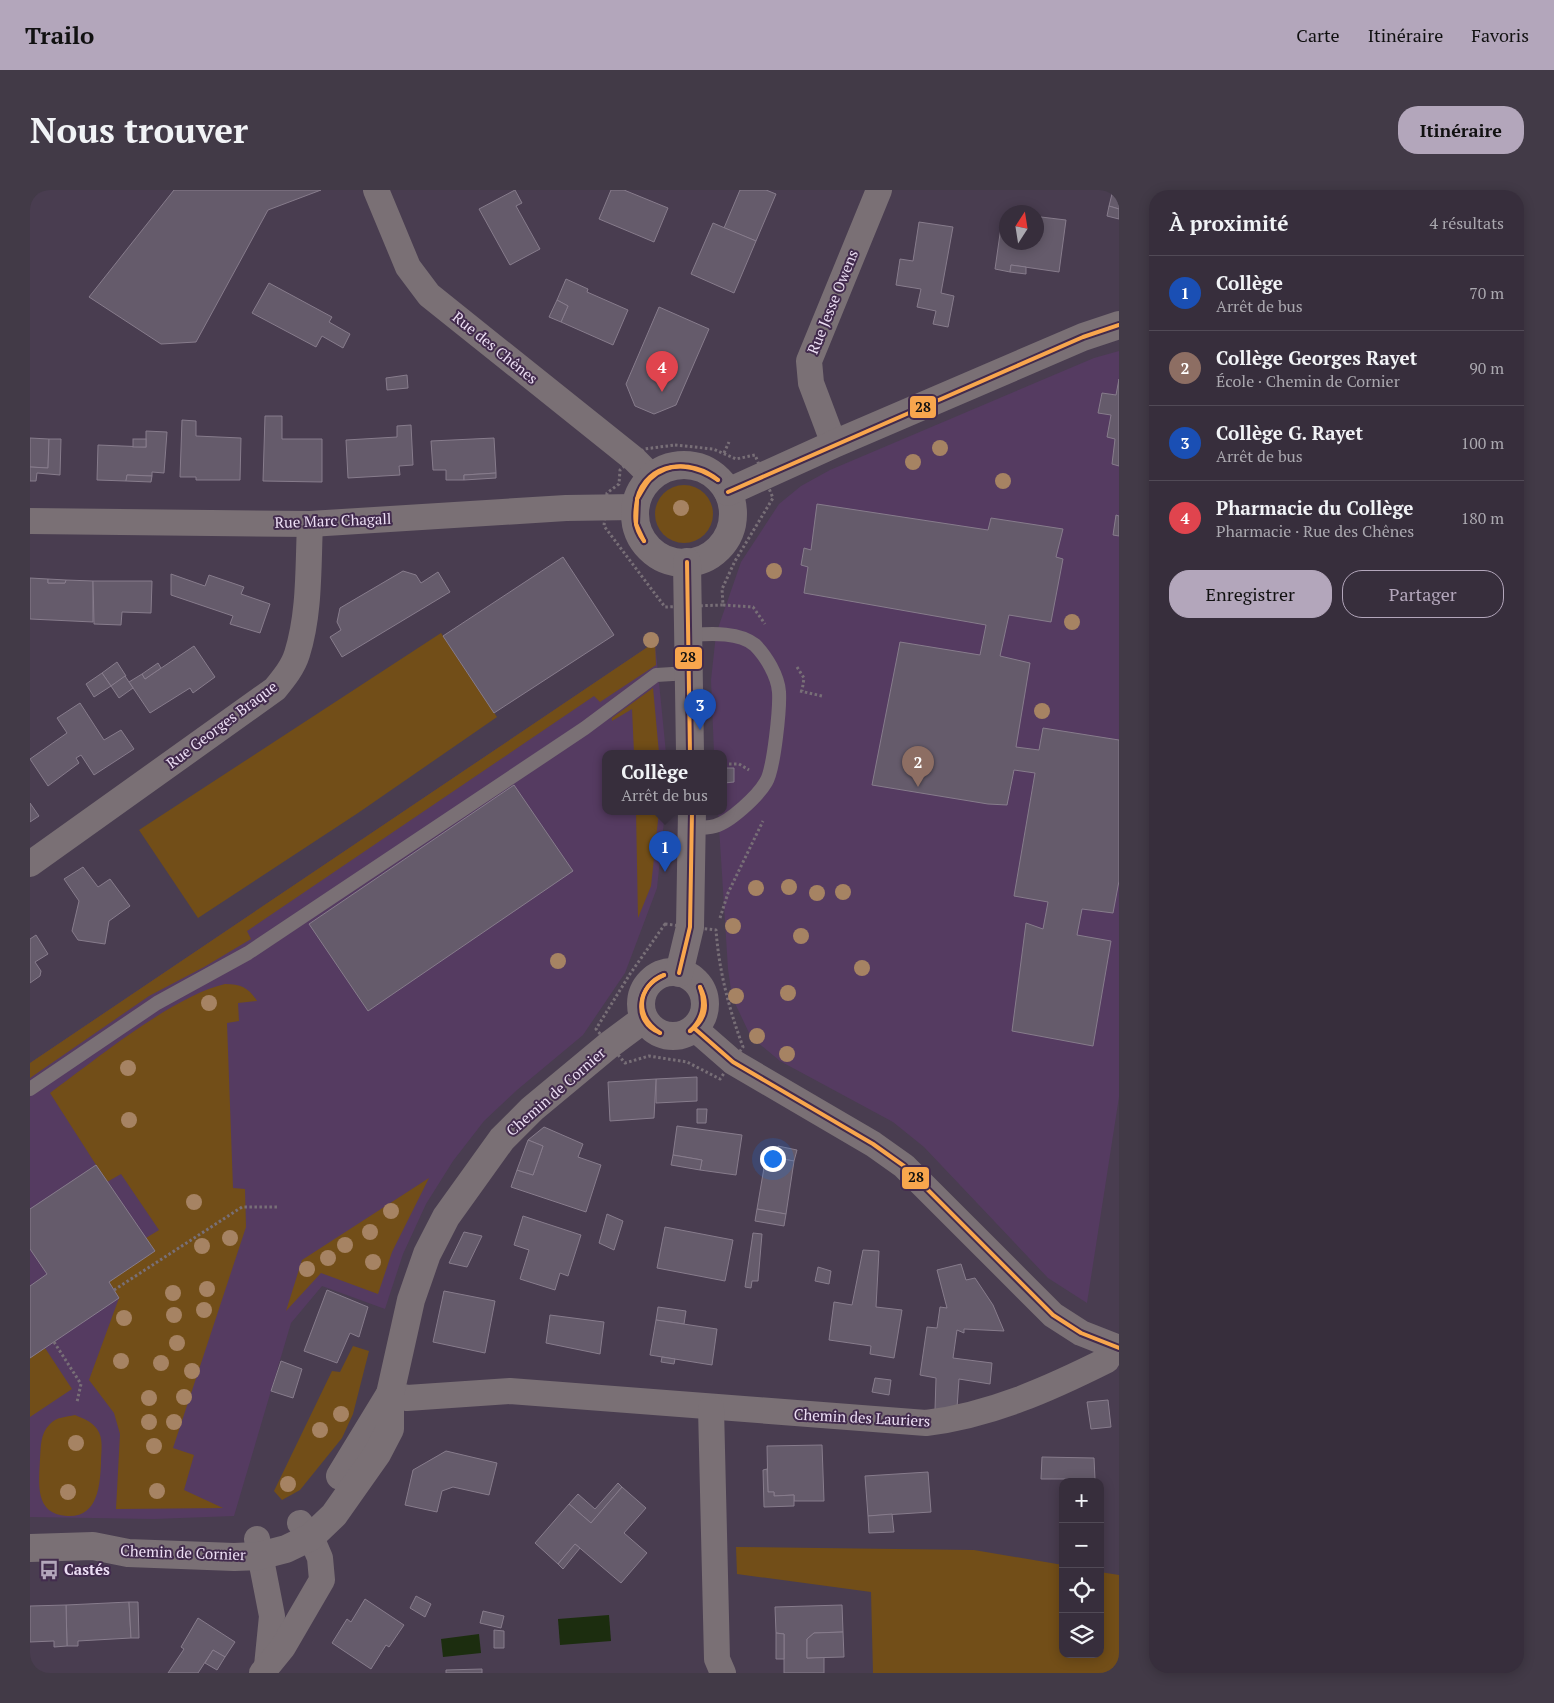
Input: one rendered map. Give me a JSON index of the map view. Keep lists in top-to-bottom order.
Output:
{
  "streets": {
    "street": [
      "Rue Jesse Owens",
      "Rue des Chênes",
      "Rue Marc Chagall",
      "Rue Georges Braque",
      "Chemin de Cornier",
      "Chemin des Lauriers"
    ]
  },
  "crossings": [
    ["Rue des Chênes", "Rue Marc Chagall"],
    ["Rue Marc Chagall", "Rue Georges Braque"],
    ["Chemin de Cornier", "Chemin des Lauriers"]
  ],
  "places": {
    "bus stop": ["Castés"]
  },
  "lines": ["transit line 28"],
  "north": "top",
  "page": {
    "header": "Trailo",
    "nav": ["Carte", "Itinéraire", "Favoris"],
    "buttons": [
      "Itinéraire",
      ["Enregistrer", "Partager"]
    ],
    "title": "Nous trouver",
    "heading": ["À proximité", "4 résultats"],
    "list": [
      {
        "mark": "1",
        "name": "Collège",
        "note": "Arrêt de bus",
        "value": "70 m"
      },
      {
        "mark": "2",
        "name": "Collège Georges Rayet",
        "note": "École · Chemin de Cornier",
        "value": "90 m"
      },
      {
        "mark": "3",
        "name": "Collège G. Rayet",
        "note": "Arrêt de bus",
        "value": "100 m"
      },
      {
        "mark": "4",
        "name": "Pharmacie du Collège",
        "note": "Pharmacie · Rue des Chênes",
        "value": "180 m"
      }
    ],
    "pins": [
      "4",
      "3",
      "2",
      "1"
    ],
    "popup": ["Collège", "Arrêt de bus"],
    "map_buttons": ["+", "−"]
  }
}
